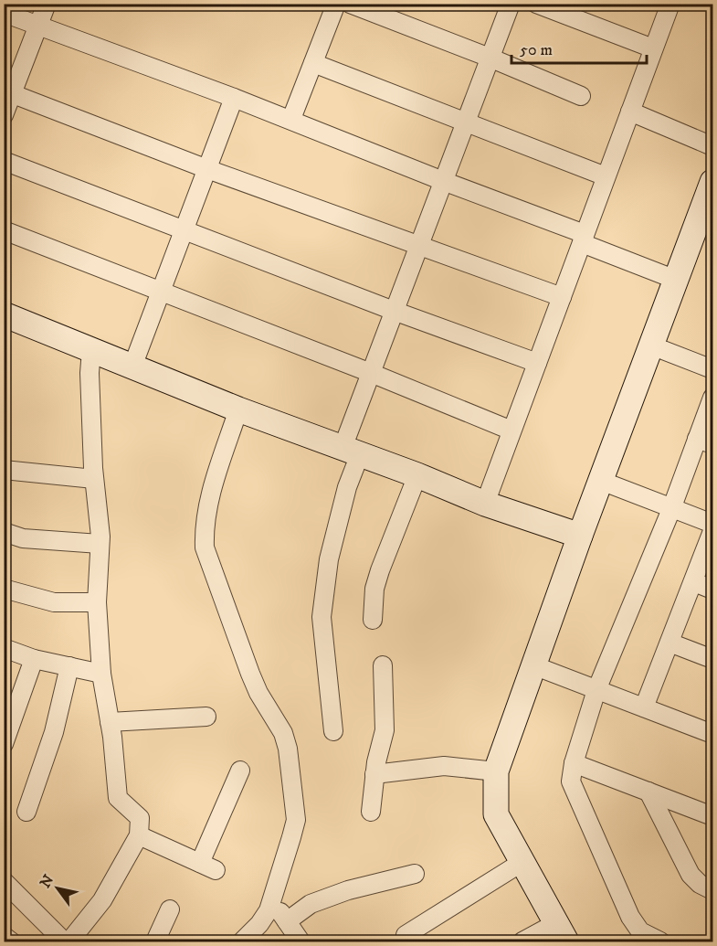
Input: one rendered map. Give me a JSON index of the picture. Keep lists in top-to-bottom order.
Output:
{
  "scale_bar": "50 m",
  "north": "top left"
}
